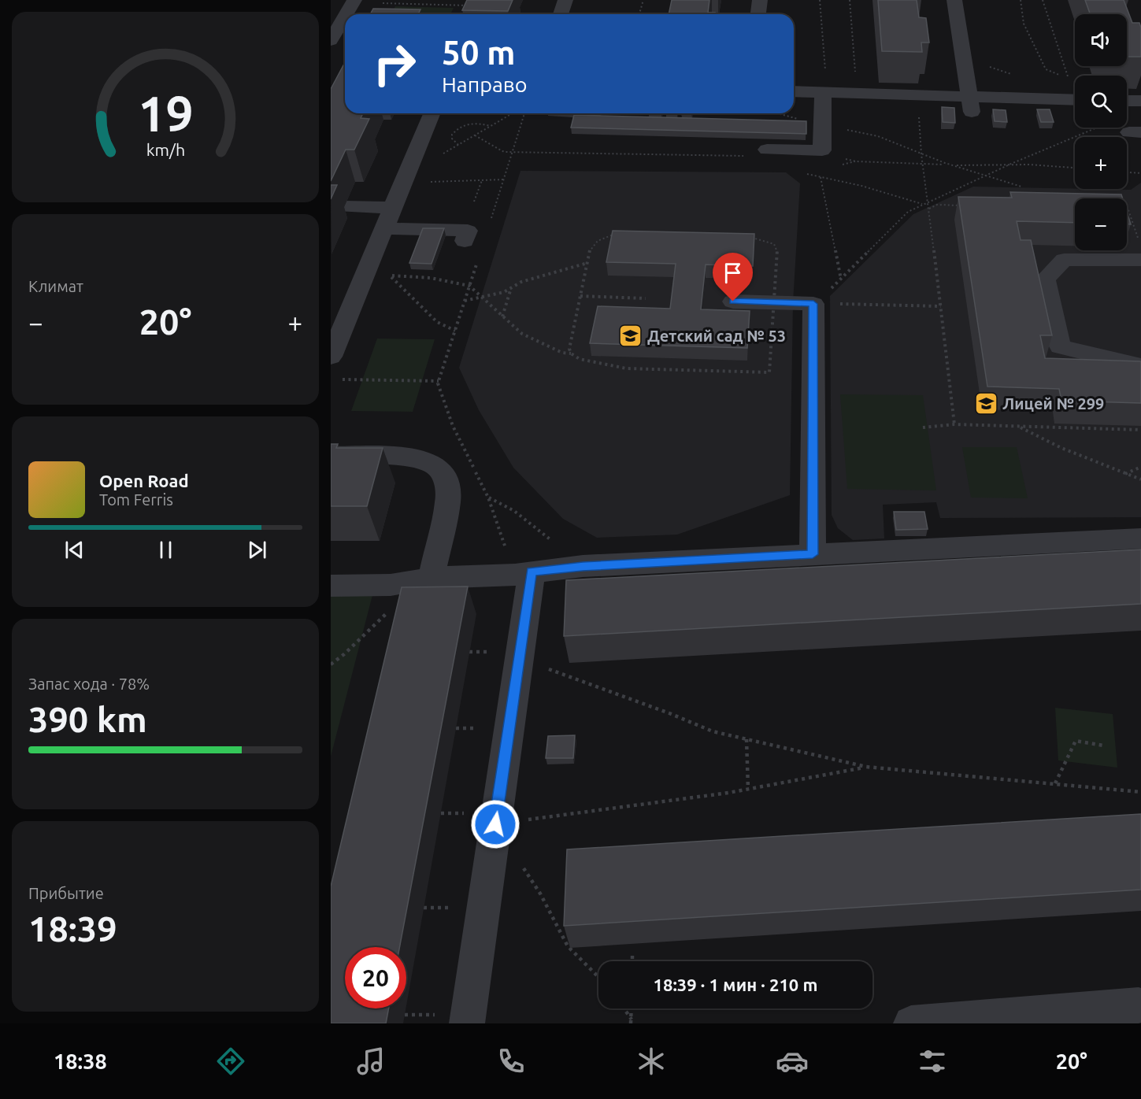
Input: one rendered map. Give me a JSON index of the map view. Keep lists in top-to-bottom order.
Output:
{
  "places": {
    "school or university": ["Детский сад № 53", "Лицей № 299"]
  },
  "page": {
    "map_buttons": ["+", "−"],
    "turn": ["50 m", "Направо"],
    "tile": [
      "Климат",
      ["Запас хода · 78%", "390 km"],
      ["Прибытие", "18:39"]
    ],
    "heat": ["−", "20°", "+"],
    "song": ["Open Road", "Tom Ferris"],
    "limit": "20",
    "trip": "18:39 · 1 мин · 210 m",
    "tabs": ["18:38", "20°"],
    "gauge": ["19", "km/h"]
  }
}
